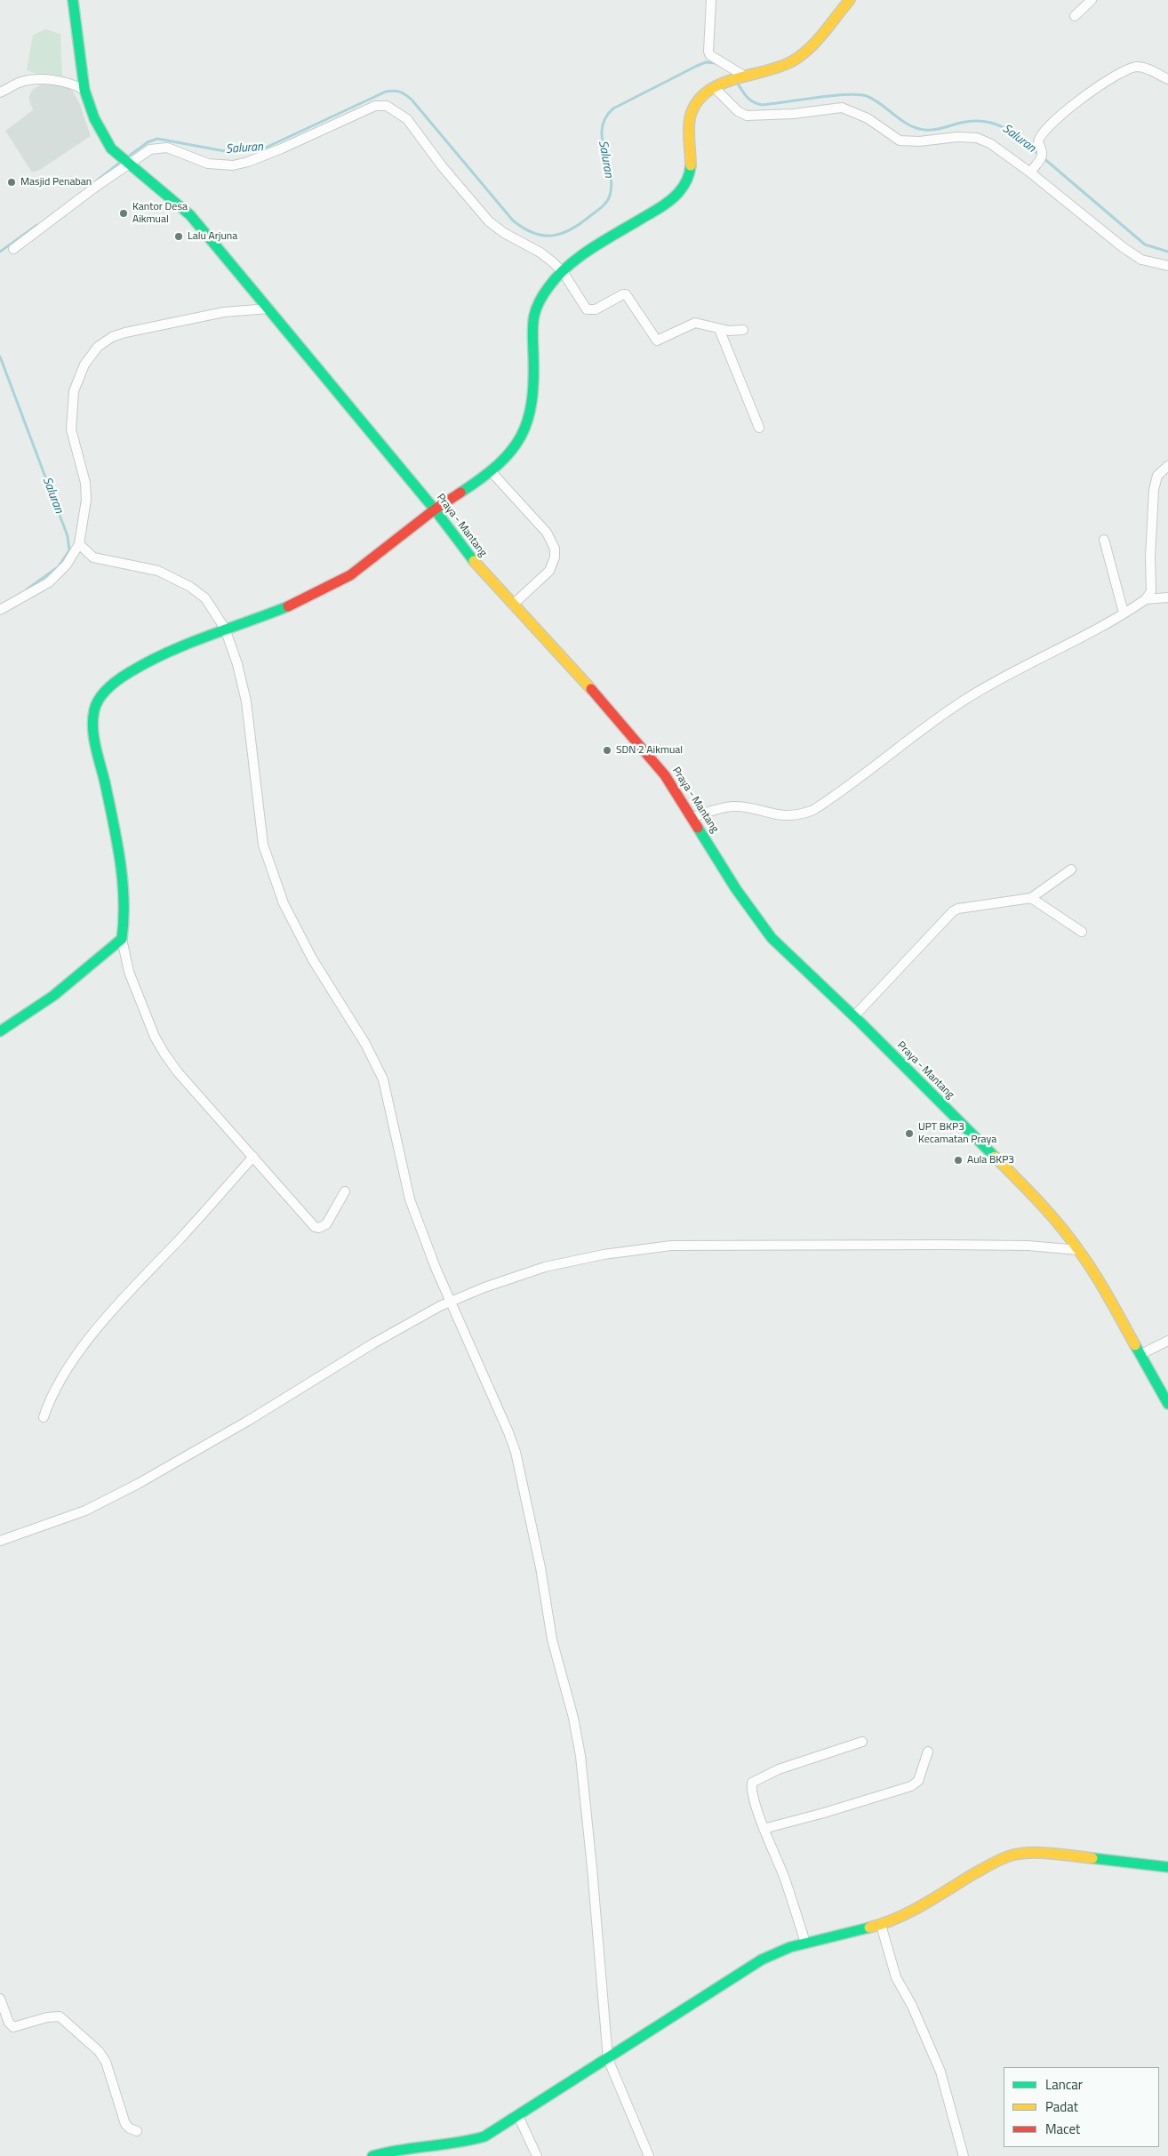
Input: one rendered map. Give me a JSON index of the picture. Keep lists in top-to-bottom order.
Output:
{
  "streets": {
    "street": ["Praya - Mantang"]
  },
  "water": ["Saluran"],
  "places": [
    "Masjid Penaban",
    "Kantor Desa Aikmual",
    "Lalu Arjuna",
    "SDN 2 Aikmual",
    "UPT BKP3 Kecamatan Praya",
    "Aula BKP3"
  ],
  "legend": ["Lancar", "Padat", "Macet"]
}
